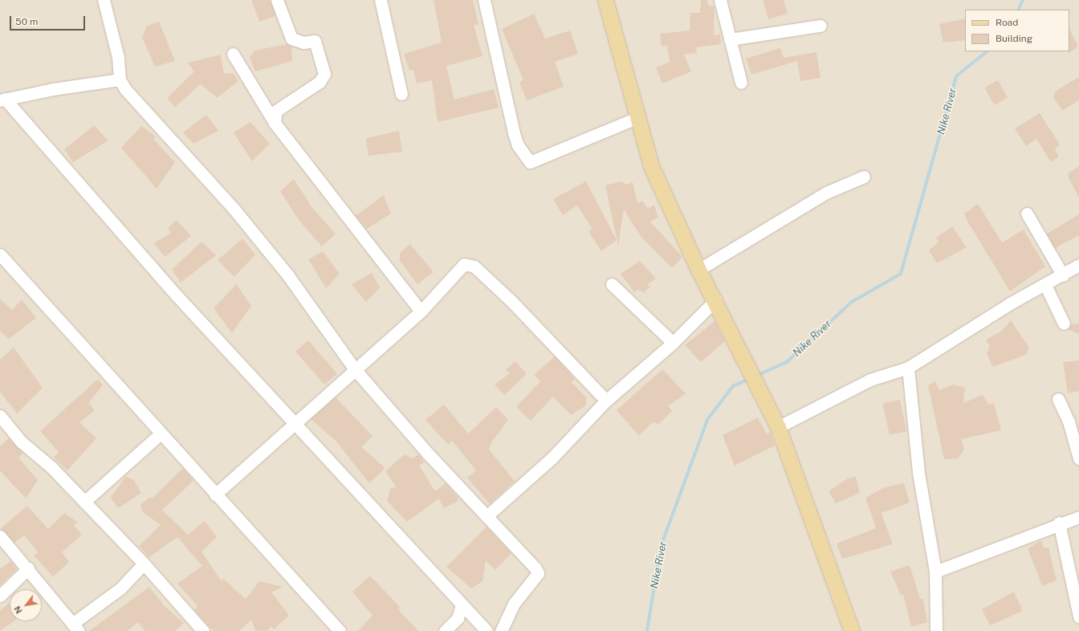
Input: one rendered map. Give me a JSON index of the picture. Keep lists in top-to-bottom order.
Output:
{
  "water": ["Nike River"],
  "legend": ["Road", "Building"],
  "scale_bar": "50 m",
  "north": "bottom left"
}
